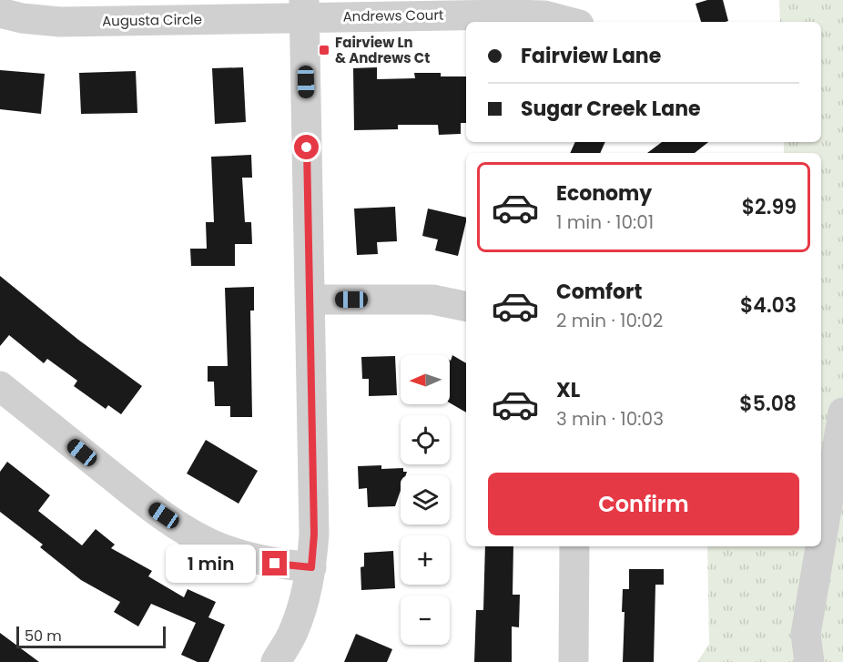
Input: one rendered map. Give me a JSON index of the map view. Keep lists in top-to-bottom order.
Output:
{
  "streets": {
    "street": ["Andrews Court", "Augusta Circle"]
  },
  "crossings": [
    ["Andrews Court", "Augusta Circle"]
  ],
  "places": {
    "transit": ["Fairview Ln & Andrews Ct"]
  },
  "scale_bar": "50 m",
  "north": "left",
  "page": {
    "banner": ["Fairview Lane", "Sugar Creek Lane"],
    "list": [
      {
        "name": "Economy",
        "note": "1 min · 10:01",
        "value": "$2.99"
      },
      {
        "name": "Comfort",
        "note": "2 min · 10:02",
        "value": "$4.03"
      },
      {
        "name": "XL",
        "note": "3 min · 10:03",
        "value": "$5.08"
      }
    ],
    "map_buttons": ["+", "−"],
    "buttons": "Confirm",
    "bubble": "1 min",
    "scale": "50 m"
  }
}
